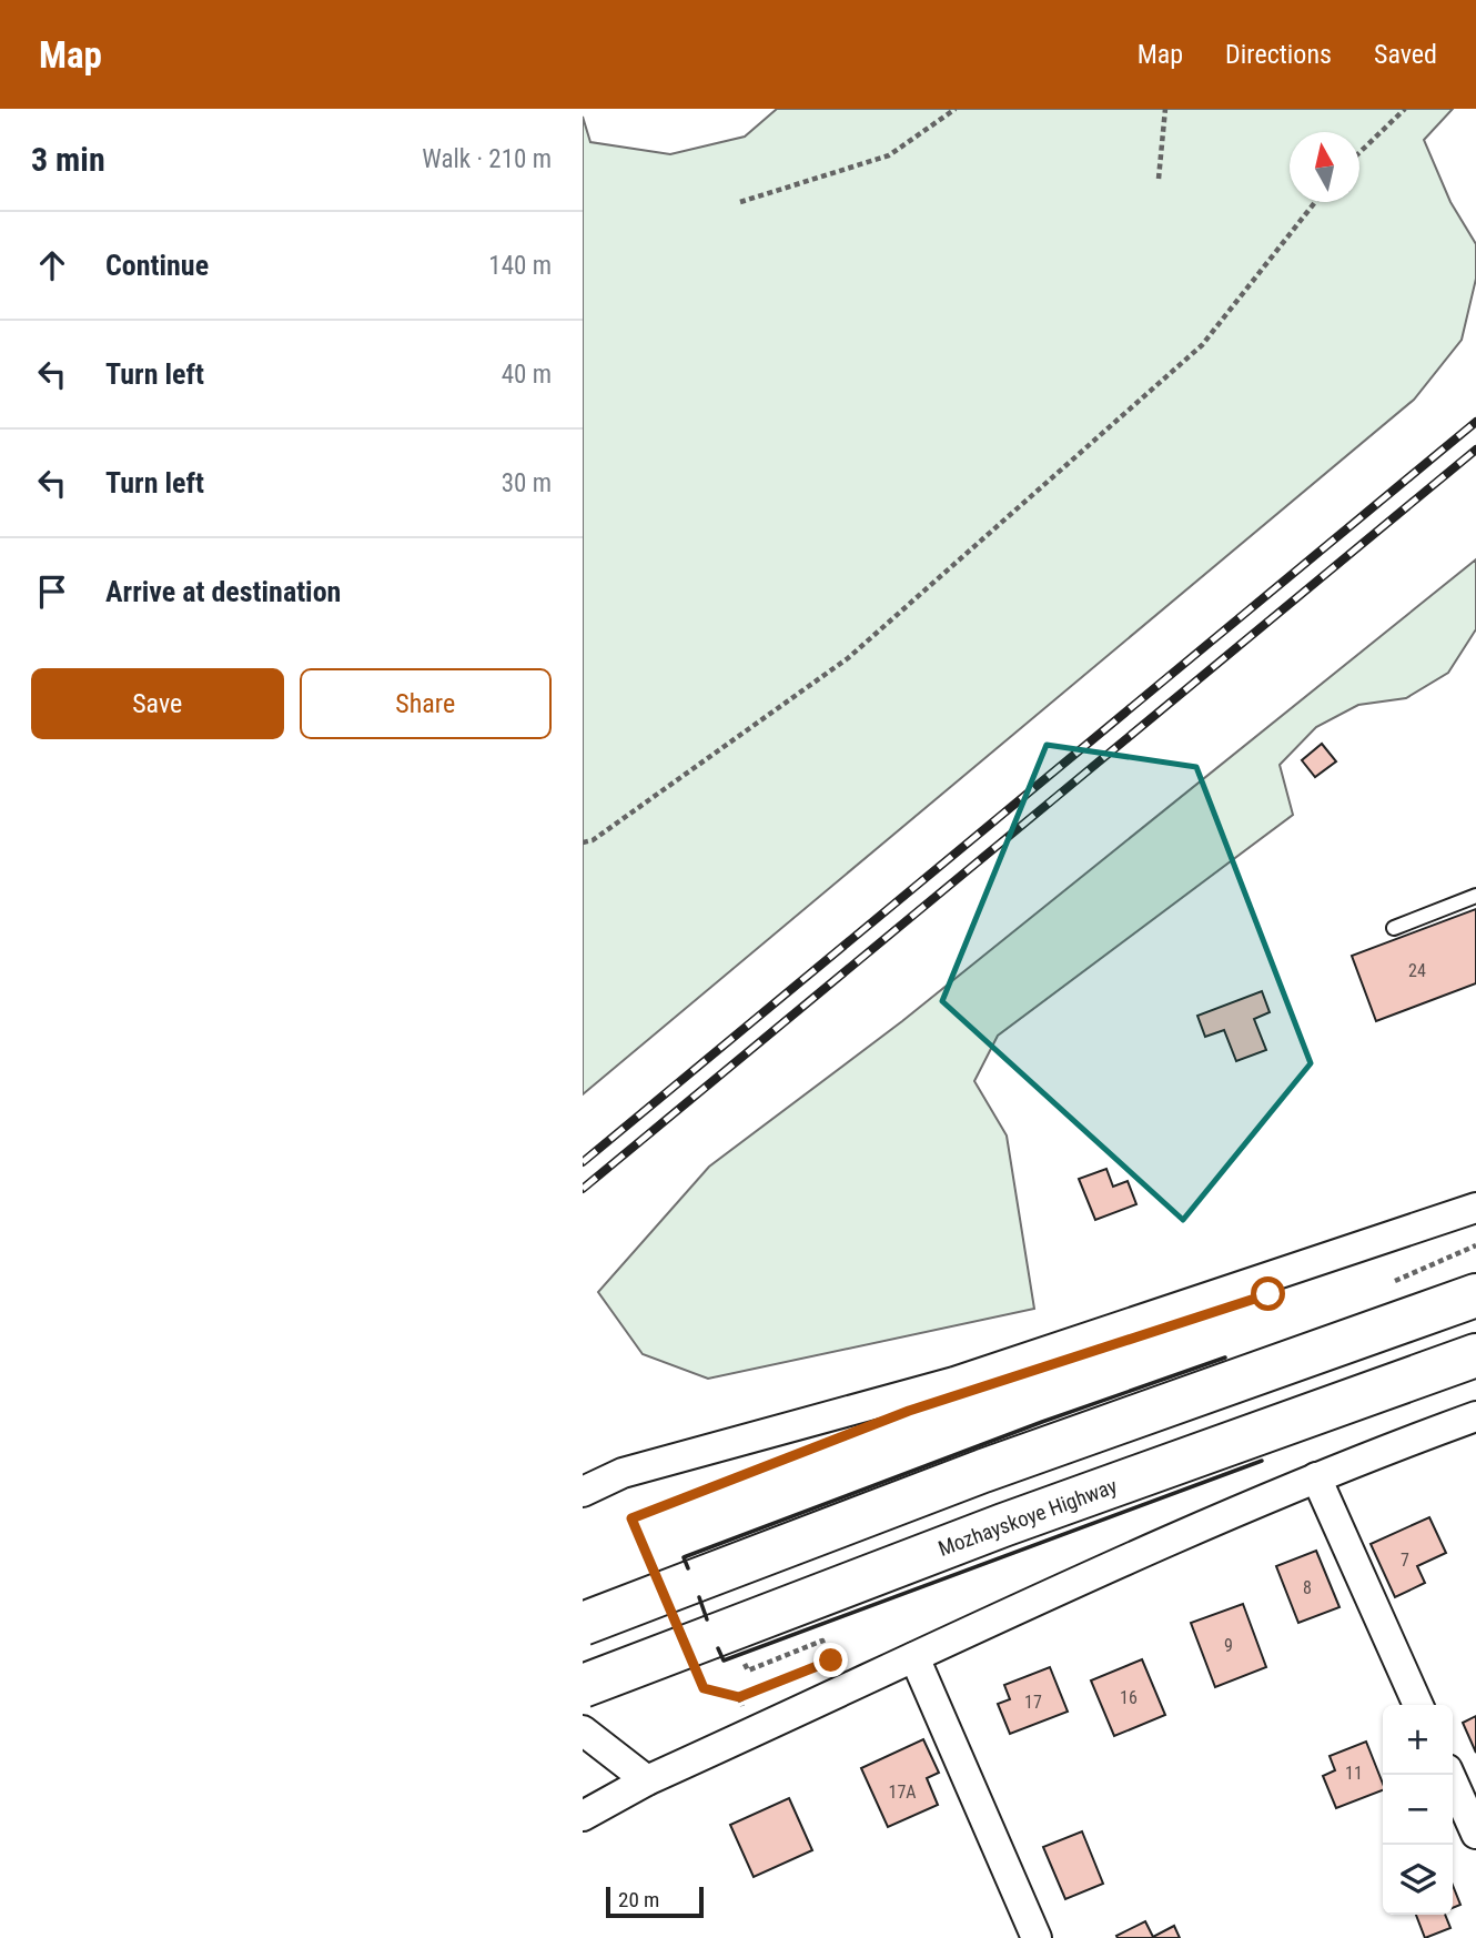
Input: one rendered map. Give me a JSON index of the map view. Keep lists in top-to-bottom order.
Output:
{
  "streets": {
    "main road": ["Mozhayskoye Highway"]
  },
  "house_numbers": [
    "24",
    "7",
    "8",
    "9",
    "16",
    "17",
    "11",
    "17А"
  ],
  "scale_bar": "20 m",
  "north": "top",
  "page": {
    "header": "Map",
    "nav": ["Map", "Directions", "Saved"],
    "heading": ["3 min", "Walk · 210 m"],
    "list": [
      ["Continue", "140 m"],
      ["Turn left", "40 m"],
      ["Turn left", "30 m"],
      "Arrive at destination"
    ],
    "buttons": ["Save", "Share"],
    "map_buttons": ["+", "−"],
    "scale": "20 m"
  }
}
